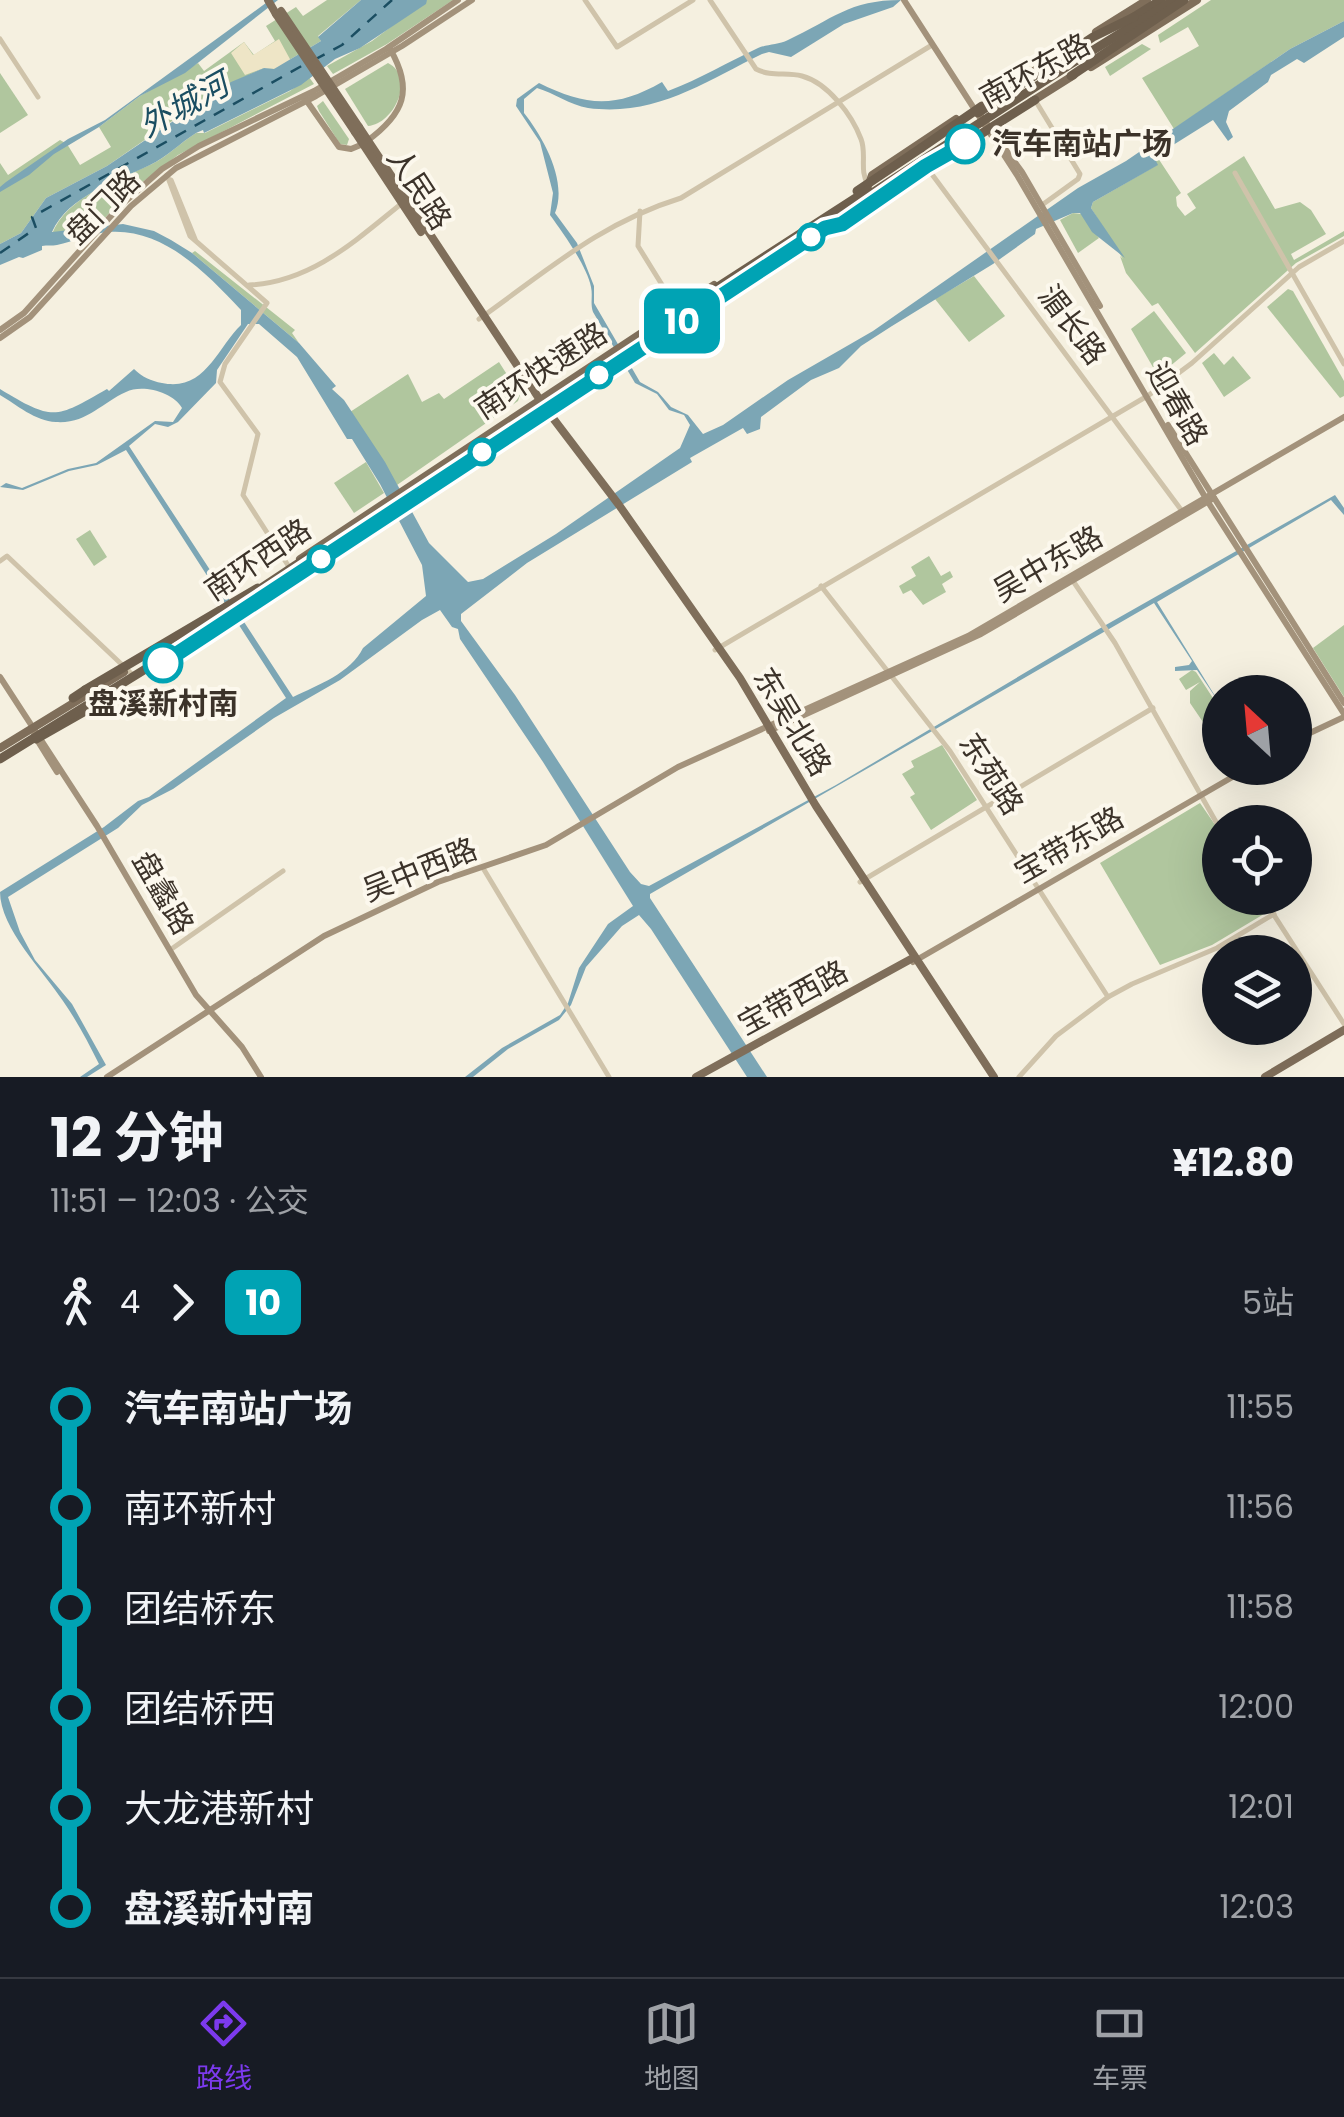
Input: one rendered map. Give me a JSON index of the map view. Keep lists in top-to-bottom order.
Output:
{
  "streets": {
    "highway": ["南环快速路"],
    "main road": [
      "南环东路",
      "人民路",
      "盘门路",
      "迎春路",
      "南环西路",
      "吴中东路",
      "东吴北路",
      "宝带东路",
      "吴中西路",
      "盘蠡路",
      "宝带西路"
    ],
    "street": ["湄长路", "东苑路"]
  },
  "crossings": [
    ["南环东路", "南环快速路"],
    ["南环东路", "迎春路"],
    ["南环东路", "南环西路"],
    ["南环东路", "东吴北路"],
    ["人民路", "南环西路"],
    ["人民路", "东吴北路"],
    ["湄长路", "吴中东路"],
    ["南环快速路", "南环西路"],
    ["迎春路", "吴中东路"],
    ["南环西路", "东吴北路"],
    ["南环西路", "盘蠡路"],
    ["吴中东路", "东吴北路"],
    ["吴中东路", "东苑路"],
    ["吴中东路", "吴中西路"],
    ["东吴北路", "宝带东路"],
    ["东吴北路", "吴中西路"],
    ["东吴北路", "宝带西路"],
    ["东苑路", "宝带东路"],
    ["宝带东路", "宝带西路"],
    ["吴中西路", "盘蠡路"]
  ],
  "water": ["外城河"],
  "places": ["汽车南站广场", "盘溪新村南"],
  "lines": ["bus line 10"],
  "north": "top left",
  "page": {
    "on_map": "10",
    "heading": ["12 分钟", "11:51 – 12:03 · 公交", "¥12.80"],
    "legs": ["4", "10", "5站"],
    "list": [
      {
        "name": "汽车南站广场",
        "value": "11:55"
      },
      {
        "name": "南环新村",
        "value": "11:56"
      },
      {
        "name": "团结桥东",
        "value": "11:58"
      },
      {
        "name": "团结桥西",
        "value": "12:00"
      },
      {
        "name": "大龙港新村",
        "value": "12:01"
      },
      {
        "name": "盘溪新村南",
        "value": "12:03"
      }
    ],
    "tabs": ["路线", "地图", "车票"]
  }
}
